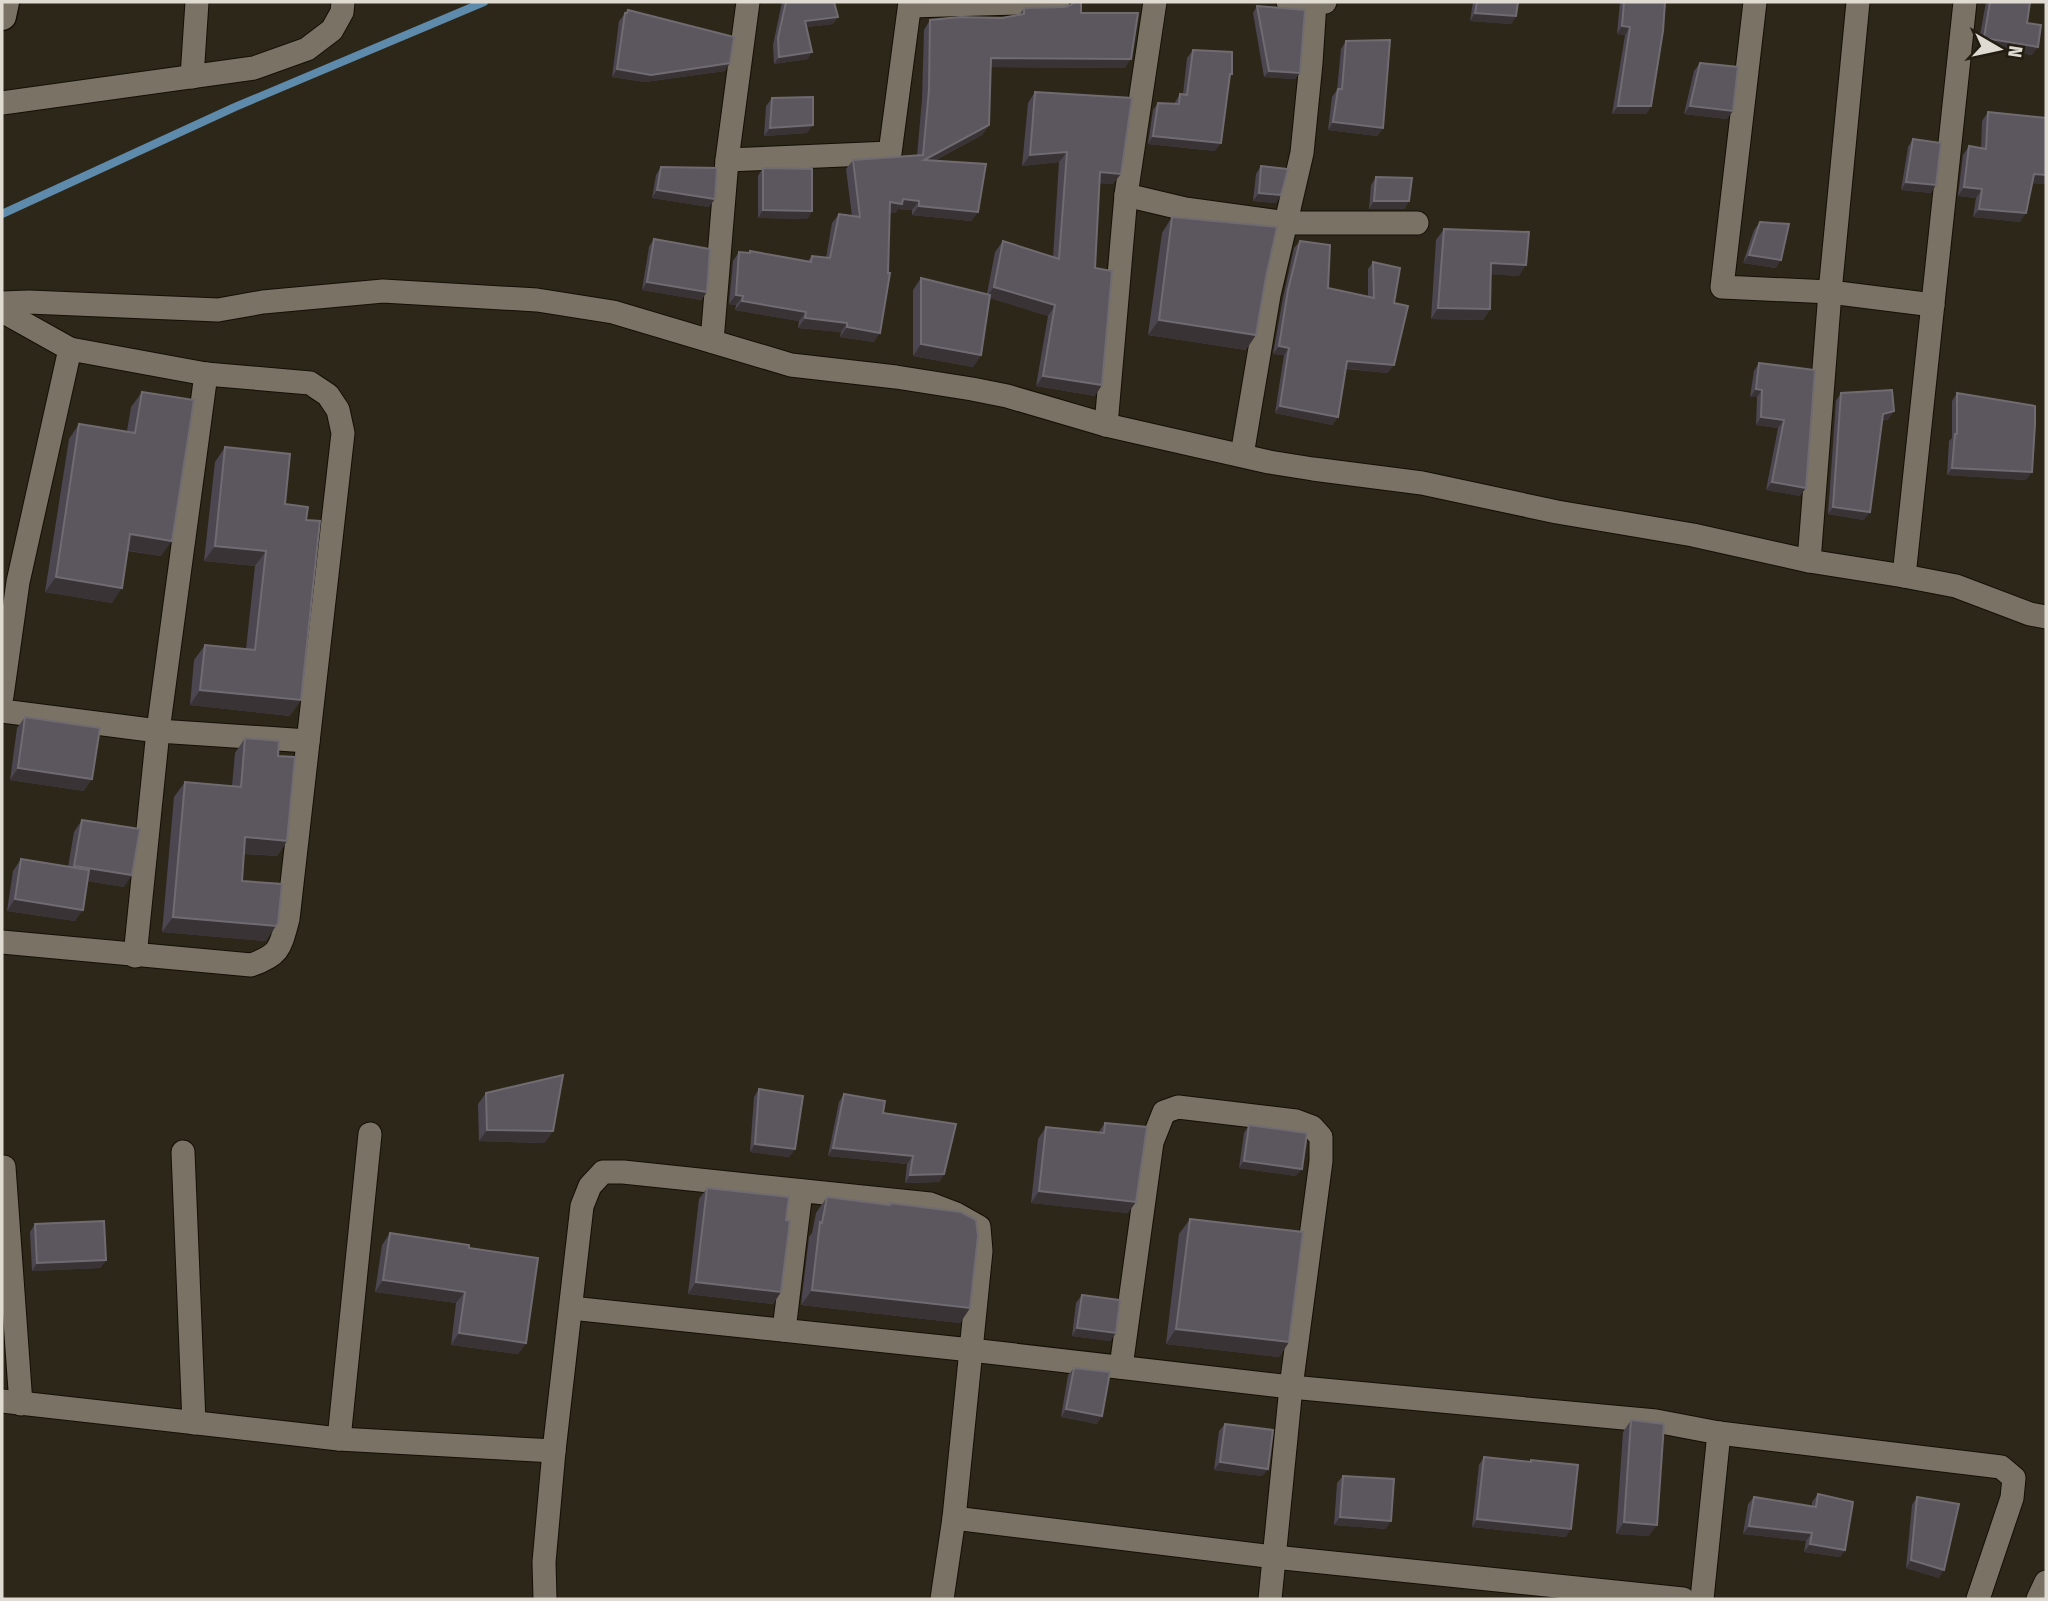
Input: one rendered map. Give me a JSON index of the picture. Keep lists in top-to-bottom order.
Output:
{
  "north": "right"
}
